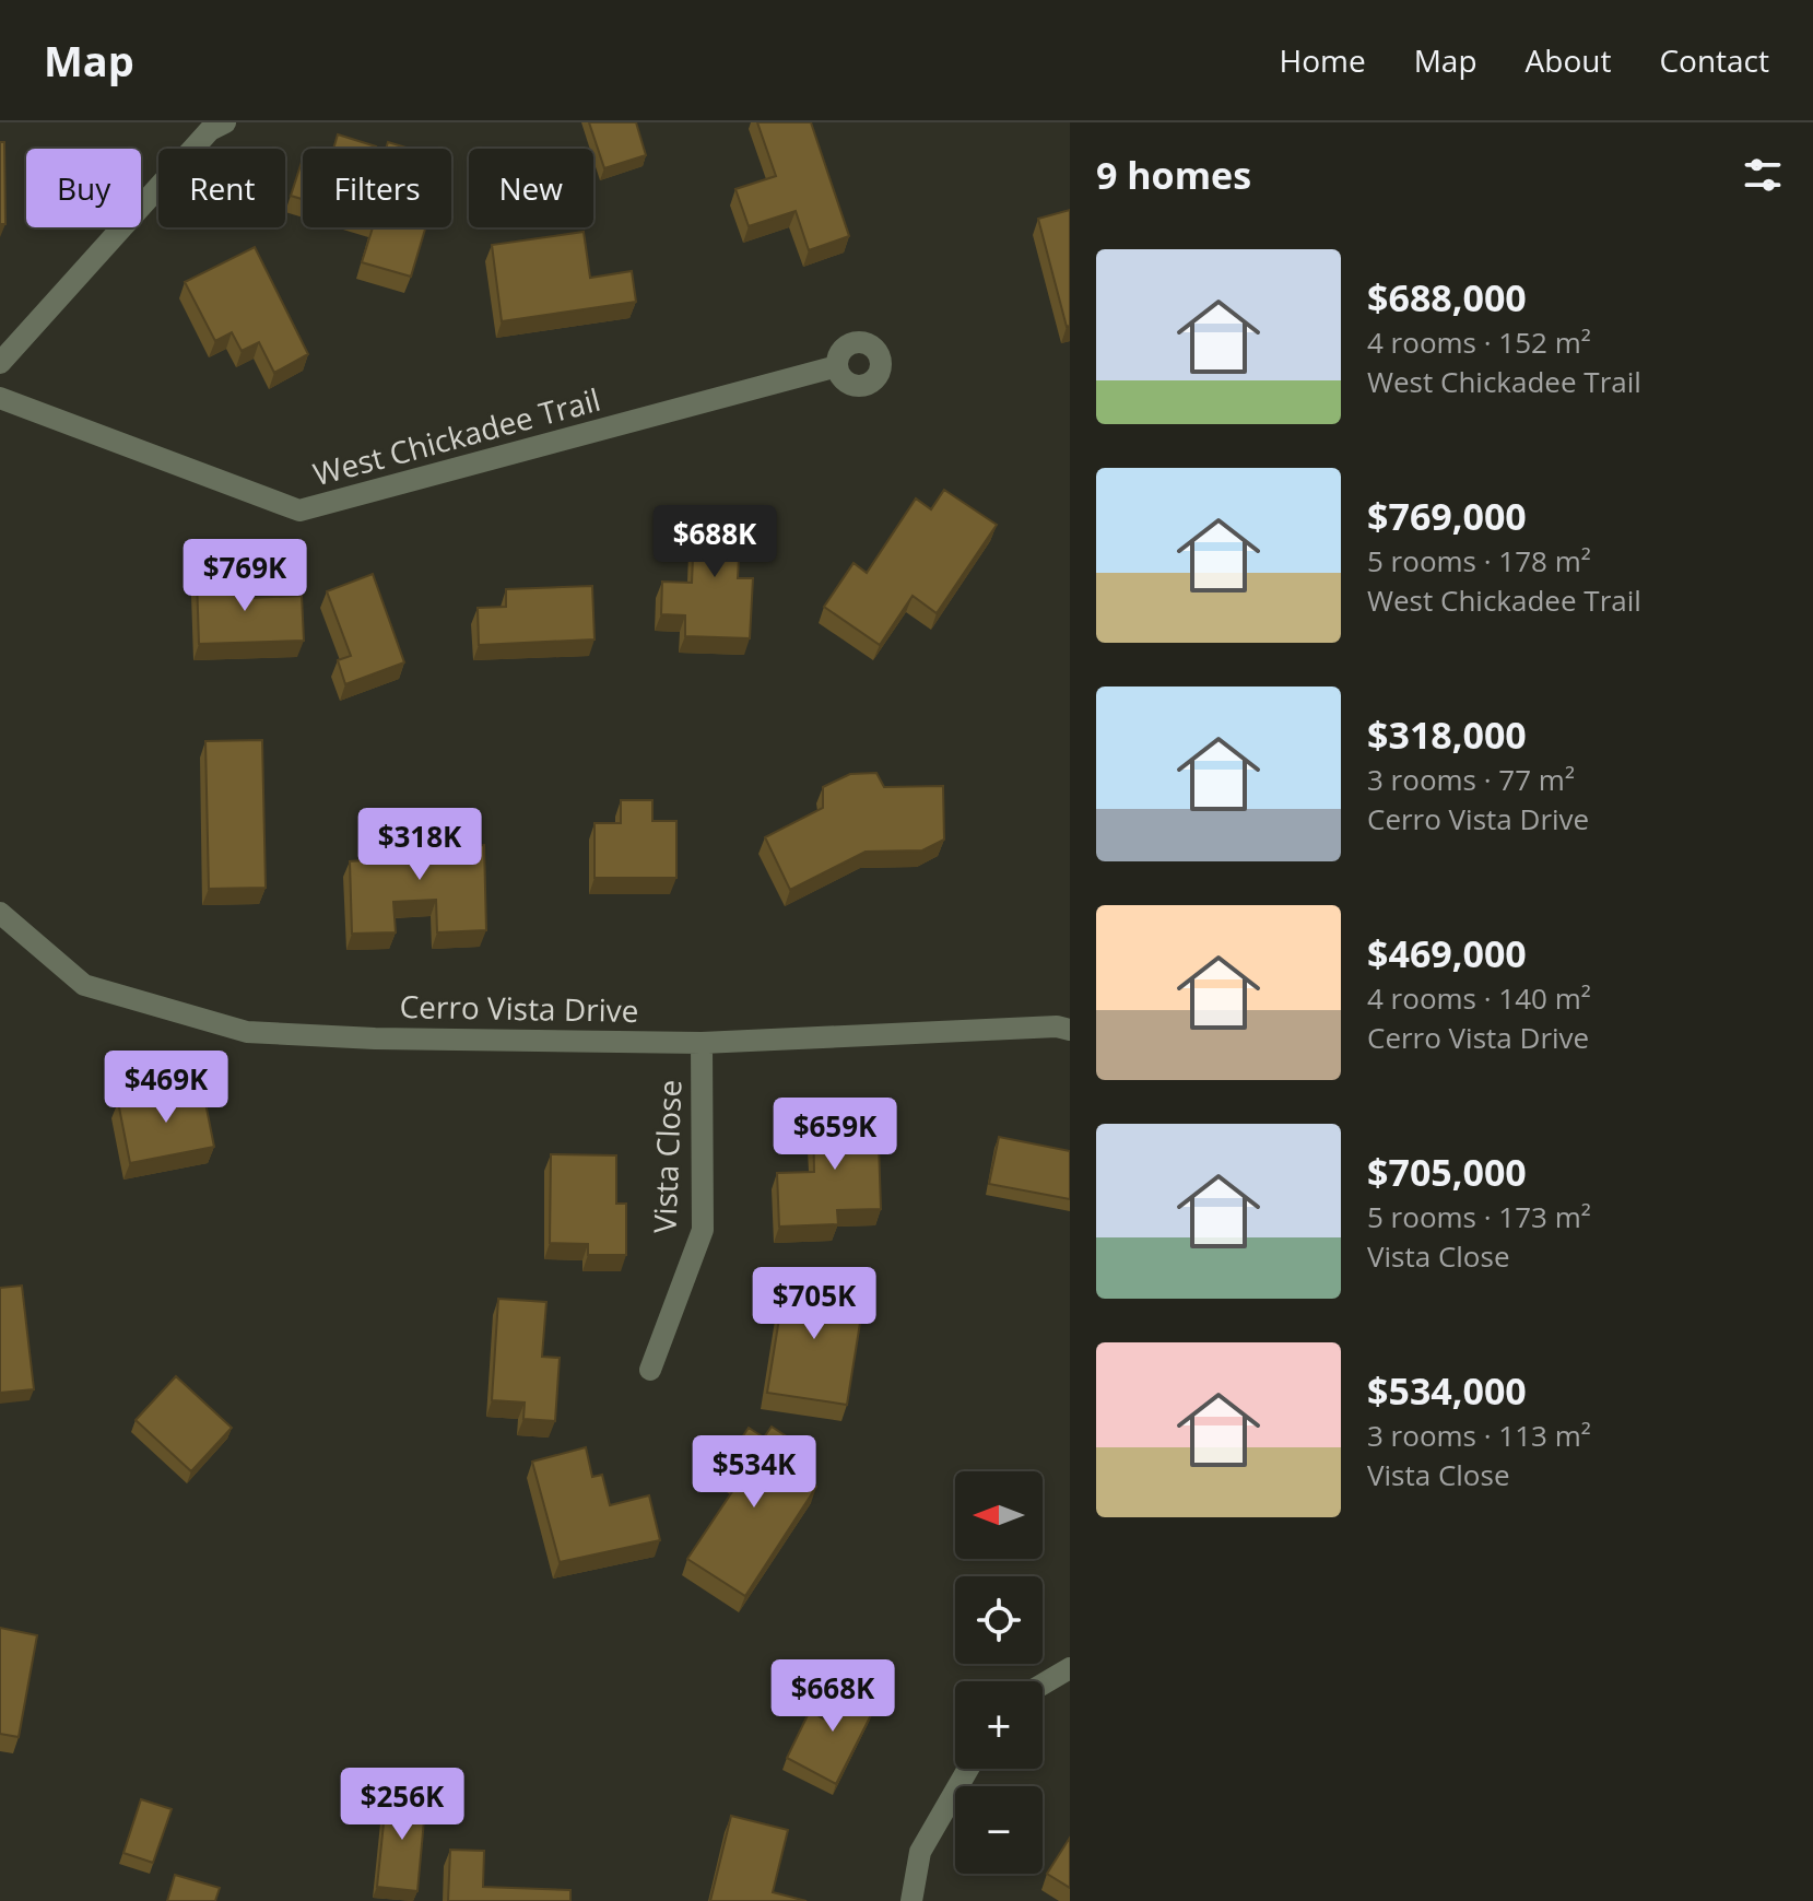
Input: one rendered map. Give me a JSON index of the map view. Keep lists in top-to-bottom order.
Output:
{
  "streets": {
    "street": ["West Chickadee Trail", "Cerro Vista Drive", "Vista Close"]
  },
  "crossings": [
    ["Cerro Vista Drive", "Vista Close"]
  ],
  "north": "left",
  "page": {
    "header": "Map",
    "nav": [
      "Home",
      "Map",
      "About",
      "Contact"
    ],
    "heading": "9 homes",
    "chip": [
      "Buy",
      "Rent",
      "Filters",
      "New"
    ],
    "list": [
      {
        "name": "$688,000",
        "note": "4 rooms · 152 m² · West Chickadee Trail"
      },
      {
        "name": "$769,000",
        "note": "5 rooms · 178 m² · West Chickadee Trail"
      },
      {
        "name": "$318,000",
        "note": "3 rooms · 77 m² · Cerro Vista Drive"
      },
      {
        "name": "$469,000",
        "note": "4 rooms · 140 m² · Cerro Vista Drive"
      },
      {
        "name": "$705,000",
        "note": "5 rooms · 173 m² · Vista Close"
      },
      {
        "name": "$534,000",
        "note": "3 rooms · 113 m² · Vista Close"
      }
    ],
    "price": [
      "$688K",
      "$769K",
      "$318K",
      "$469K",
      "$659K",
      "$705K",
      "$534K",
      "$668K",
      "$256K"
    ],
    "map_buttons": ["+", "−"]
  }
}
